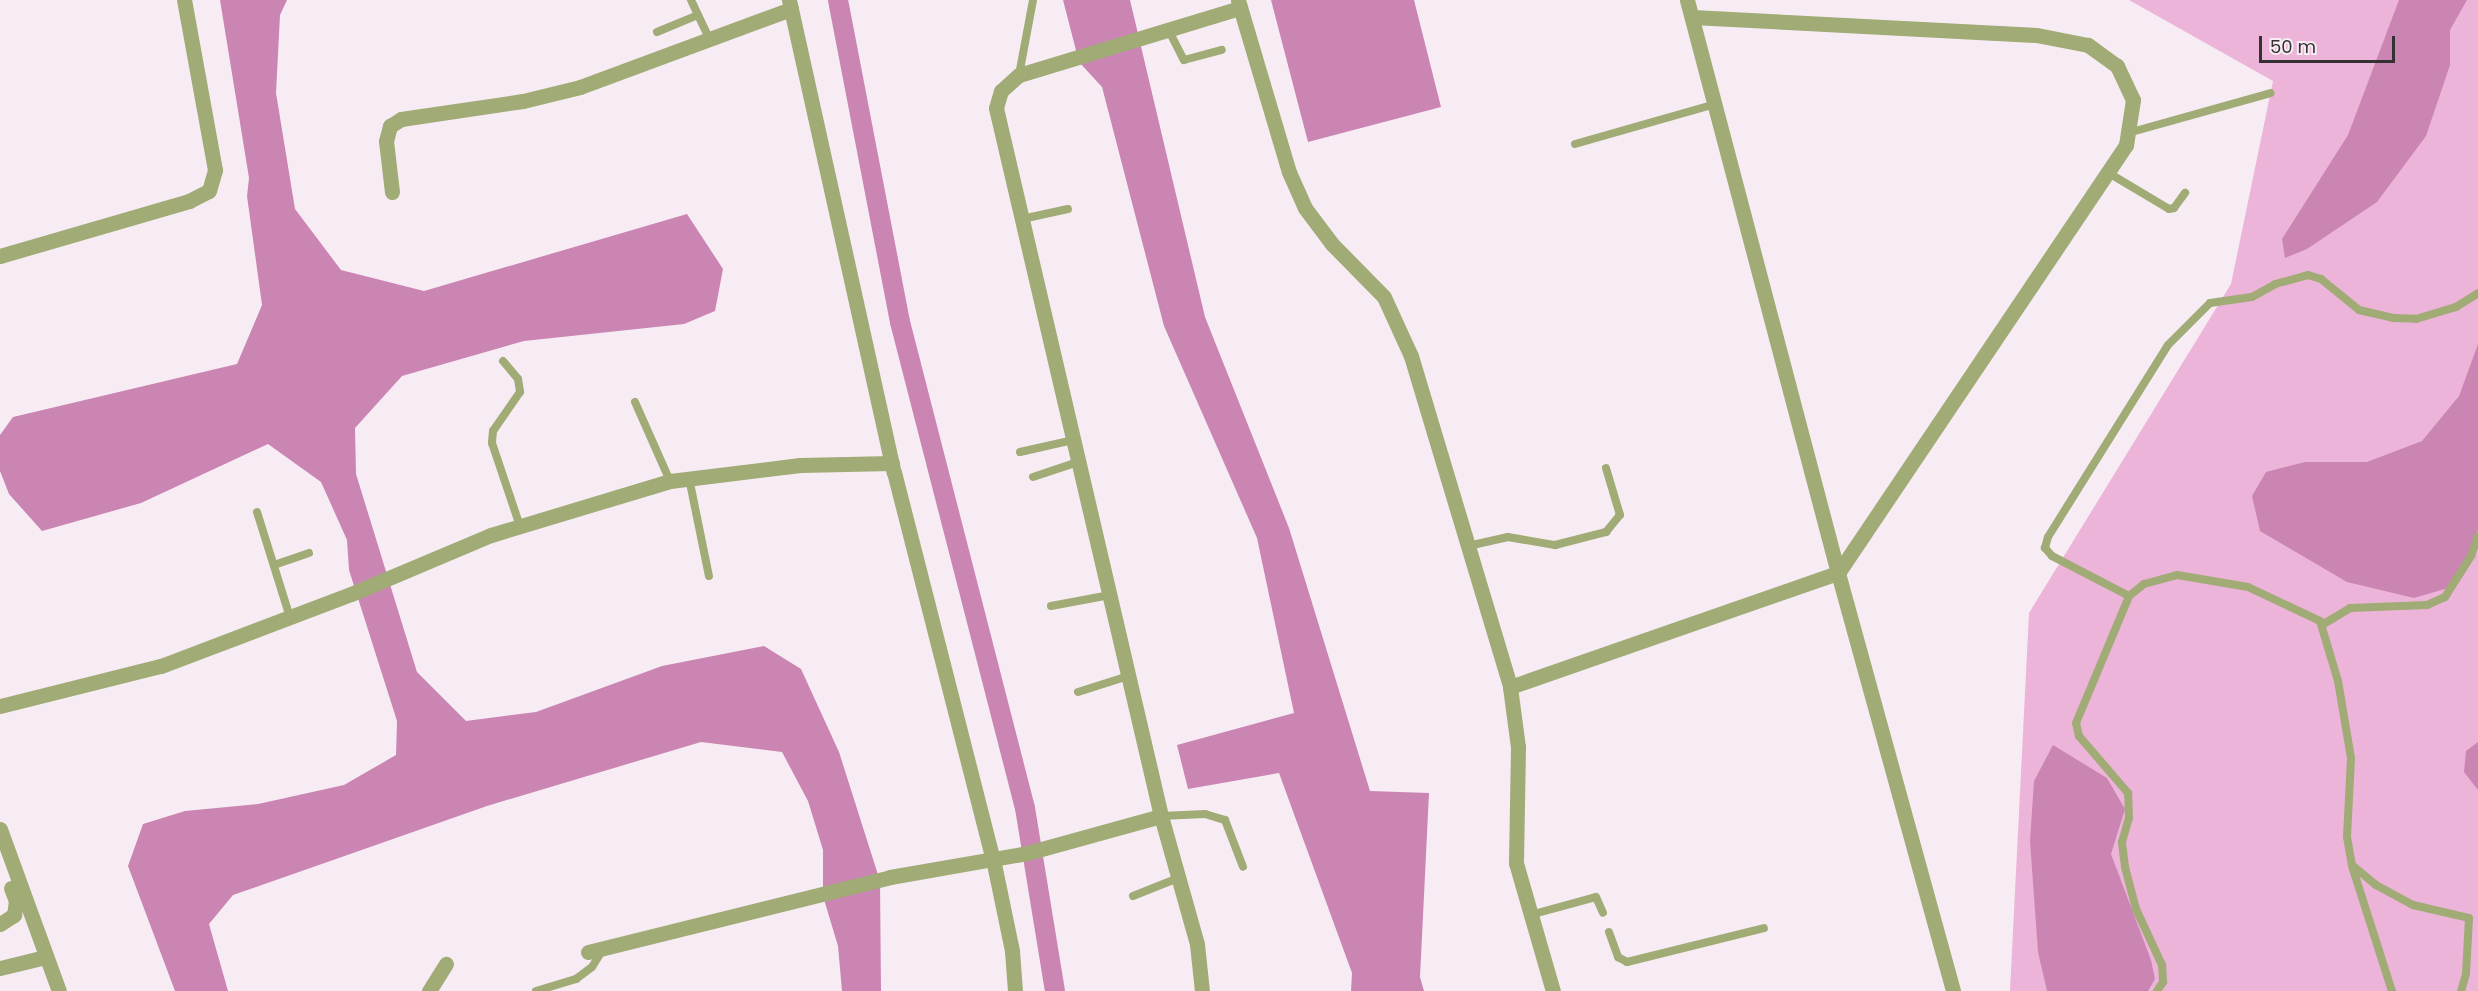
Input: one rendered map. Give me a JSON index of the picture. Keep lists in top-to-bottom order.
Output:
{
  "scale_bar": "50 m"
}
